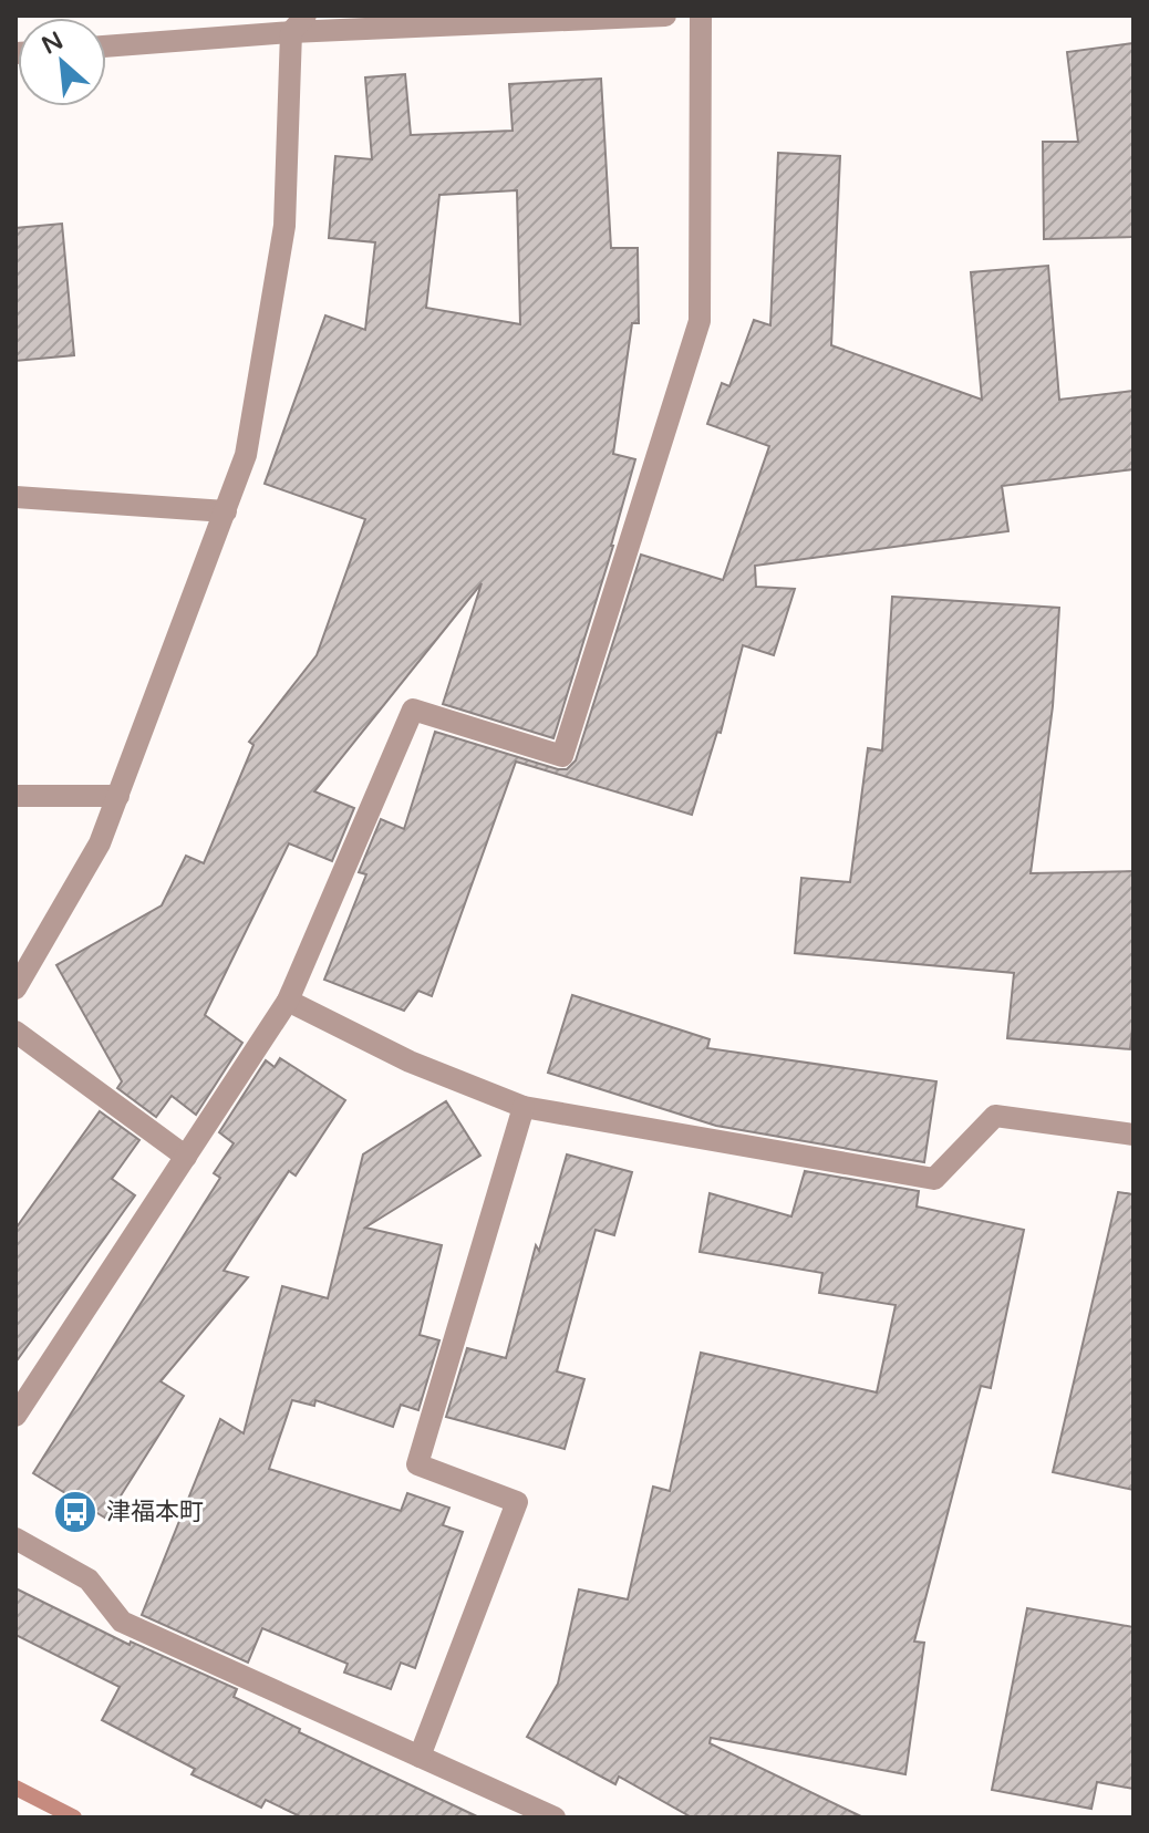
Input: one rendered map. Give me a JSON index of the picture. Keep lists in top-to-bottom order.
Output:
{
  "places": {
    "bus stop": ["津福本町"]
  },
  "north": "top left"
}
